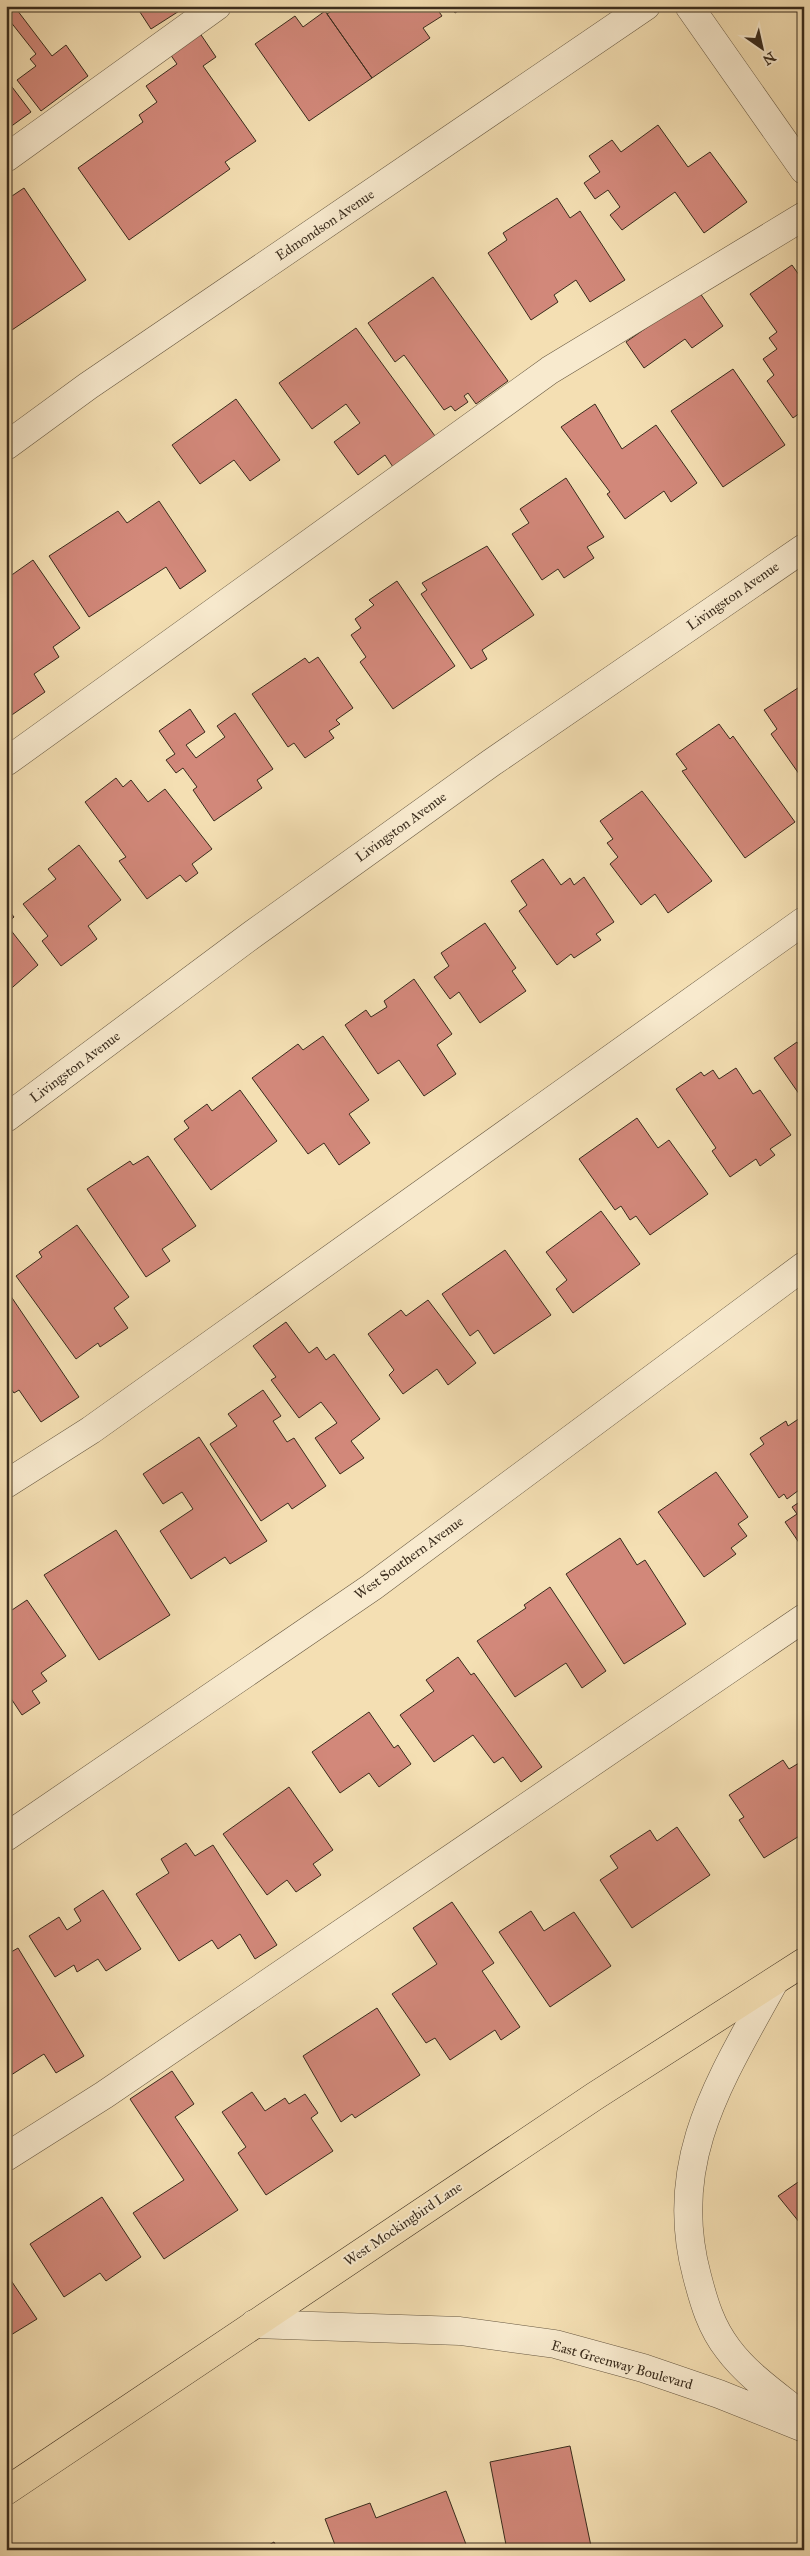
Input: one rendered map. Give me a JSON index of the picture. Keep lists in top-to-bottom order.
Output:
{
  "streets": {
    "main road": ["West Mockingbird Lane"],
    "street": [
      "Edmondson Avenue",
      "Livingston Avenue",
      "West Southern Avenue",
      "East Greenway Boulevard"
    ]
  },
  "crossings": [
    ["West Mockingbird Lane", "East Greenway Boulevard"]
  ],
  "north": "bottom right"
}
